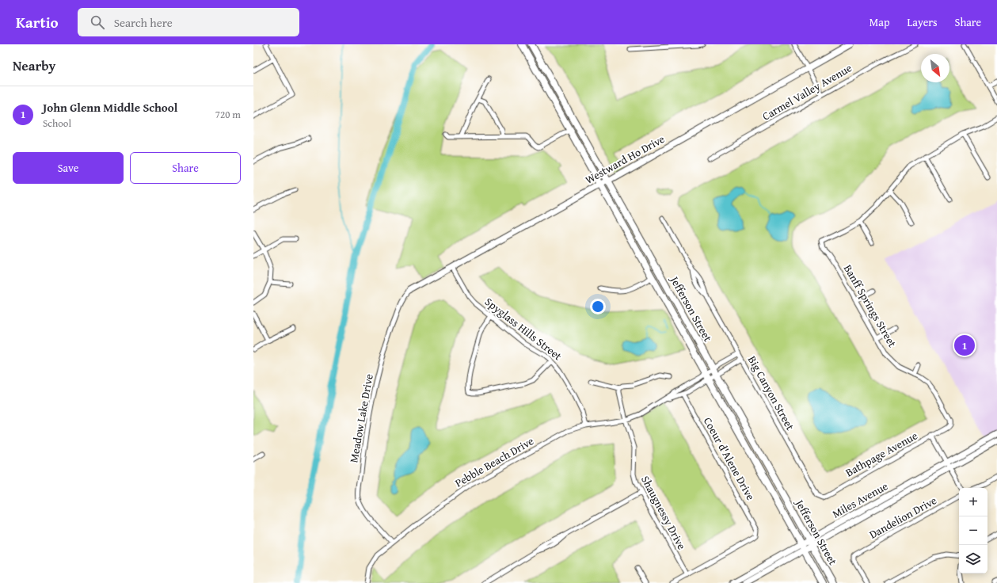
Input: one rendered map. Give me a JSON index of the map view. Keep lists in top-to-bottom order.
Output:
{
  "streets": {
    "main road": ["Jefferson Street"],
    "street": [
      "Carmel Valley Avenue",
      "Westward Ho Drive",
      "Banff Springs Street",
      "Spyglass Hills Street",
      "Big Canyon Street",
      "Meadow Lake Drive",
      "Bathpage Avenue",
      "Coeur d'Alene Drive",
      "Pebble Beach Drive",
      "Miles Avenue",
      "Shaugnessy Drive",
      "Dandelion Drive"
    ]
  },
  "crossings": [
    ["Westward Ho Drive", "Jefferson Street"],
    ["Westward Ho Drive", "Spyglass Hills Street"],
    ["Westward Ho Drive", "Meadow Lake Drive"],
    ["Banff Springs Street", "Bathpage Avenue"],
    ["Jefferson Street", "Miles Avenue"],
    ["Spyglass Hills Street", "Pebble Beach Drive"],
    ["Big Canyon Street", "Bathpage Avenue"],
    ["Meadow Lake Drive", "Pebble Beach Drive"],
    ["Coeur d'Alene Drive", "Shaugnessy Drive"],
    ["Pebble Beach Drive", "Shaugnessy Drive"]
  ],
  "north": "bottom right",
  "page": {
    "header": "Kartio",
    "search": "Search here",
    "nav": ["Map", "Layers", "Share"],
    "heading": "Nearby",
    "list": [
      {
        "mark": "1",
        "name": "John Glenn Middle School",
        "note": "School",
        "value": "720 m"
      }
    ],
    "buttons": ["Save", "Share"],
    "pins": "1",
    "map_buttons": ["+", "−"]
  }
}
